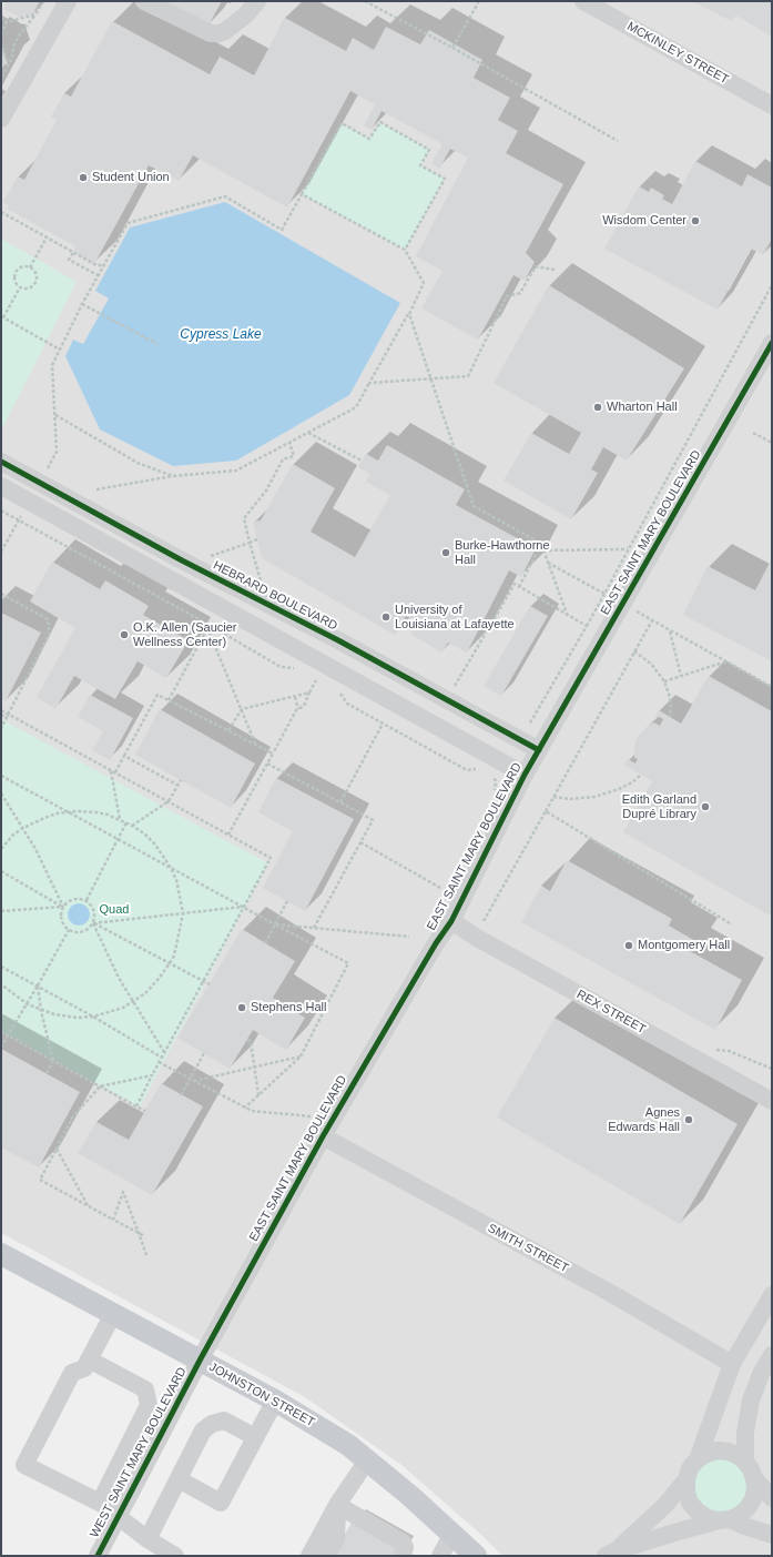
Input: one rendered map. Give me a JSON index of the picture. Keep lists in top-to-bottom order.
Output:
{
  "streets": {
    "main road": ["JOHNSTON STREET"],
    "street": [
      "MCKINLEY STREET",
      "EAST SAINT MARY BOULEVARD",
      "HEBRARD BOULEVARD",
      "REX STREET",
      "SMITH STREET",
      "WEST SAINT MARY BOULEVARD"
    ]
  },
  "crossings": [
    ["EAST SAINT MARY BOULEVARD", "HEBRARD BOULEVARD"],
    ["EAST SAINT MARY BOULEVARD", "REX STREET"],
    ["EAST SAINT MARY BOULEVARD", "SMITH STREET"],
    ["EAST SAINT MARY BOULEVARD", "JOHNSTON STREET"],
    ["EAST SAINT MARY BOULEVARD", "WEST SAINT MARY BOULEVARD"],
    ["JOHNSTON STREET", "WEST SAINT MARY BOULEVARD"]
  ],
  "water": ["Cypress Lake"],
  "parks": ["Quad"],
  "places": [
    "Student Union",
    "Wisdom Center",
    "Wharton Hall",
    "Burke-Hawthorne Hall",
    "University of Louisiana at Lafayette",
    "O.K. Allen (Saucier Wellness Center)",
    "Edith Garland Dupré Library",
    "Montgomery Hall",
    "Stephens Hall",
    "Agnes Edwards Hall"
  ]
}
